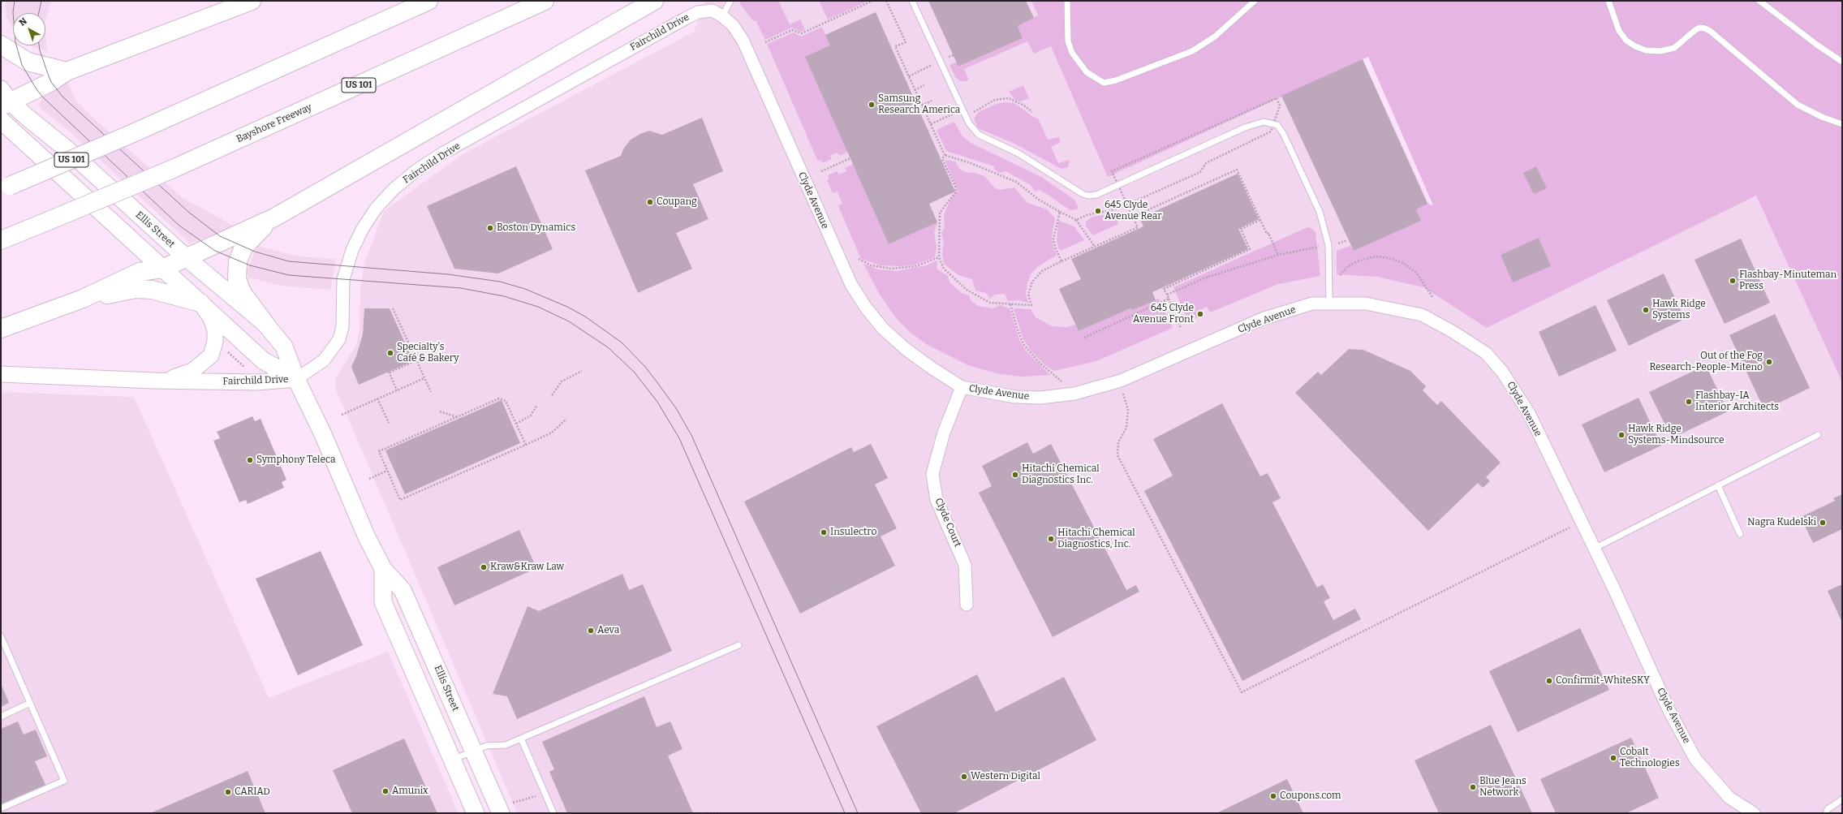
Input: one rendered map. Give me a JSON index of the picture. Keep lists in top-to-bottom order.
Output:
{
  "streets": {
    "highway": ["US 101", "Bayshore Freeway"],
    "main road": ["Ellis Street"],
    "street": ["Fairchild Drive", "Clyde Avenue", "Clyde Court"]
  },
  "crossings": [
    ["Fairchild Drive", "Clyde Avenue"],
    ["Fairchild Drive", "Ellis Street"],
    ["Clyde Avenue", "Clyde Court"]
  ],
  "places": [
    "Samsung Research America",
    "Coupang",
    "645 Clyde Avenue Rear",
    "Boston Dynamics",
    "Flashbay-Minuteman Press",
    "Hawk Ridge Systems",
    "645 Clyde Avenue Front",
    "Specialty's Café & Bakery",
    "Out of the Fog Research-People-Miteno",
    "Flashbay-IA Interior Architects",
    "Hawk Ridge Systems-Mindsource",
    "Symphony Teleca",
    "Hitachi Chemical Diagnostics Inc.",
    "Nagra Kudelski",
    "Insulectro",
    "Hitachi Chemical Diagnostics, Inc.",
    "Kraw&Kraw Law",
    "Aeva",
    "Confirmit-WhiteSKY",
    "Cobalt Technologies",
    "Western Digital",
    "Blue Jeans Network",
    "Amunix",
    "CARIAD",
    "Coupons.com"
  ],
  "north": "top left"
}
